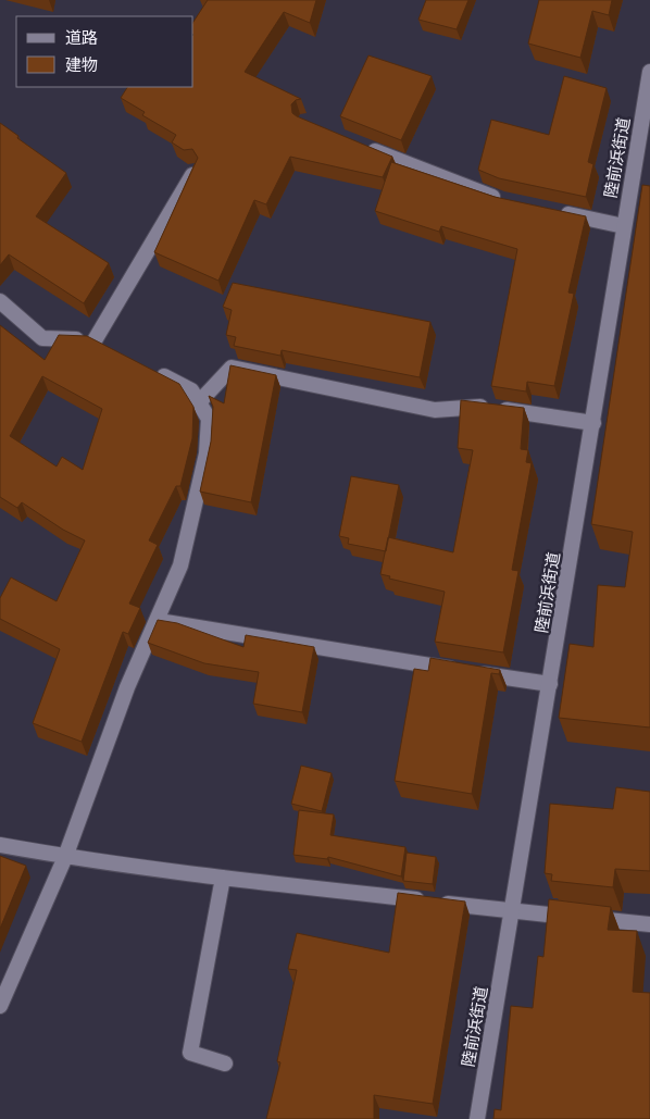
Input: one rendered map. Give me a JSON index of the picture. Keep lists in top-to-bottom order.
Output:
{
  "streets": {
    "street": ["陸前浜街道"]
  },
  "legend": ["道路", "建物"]
}
